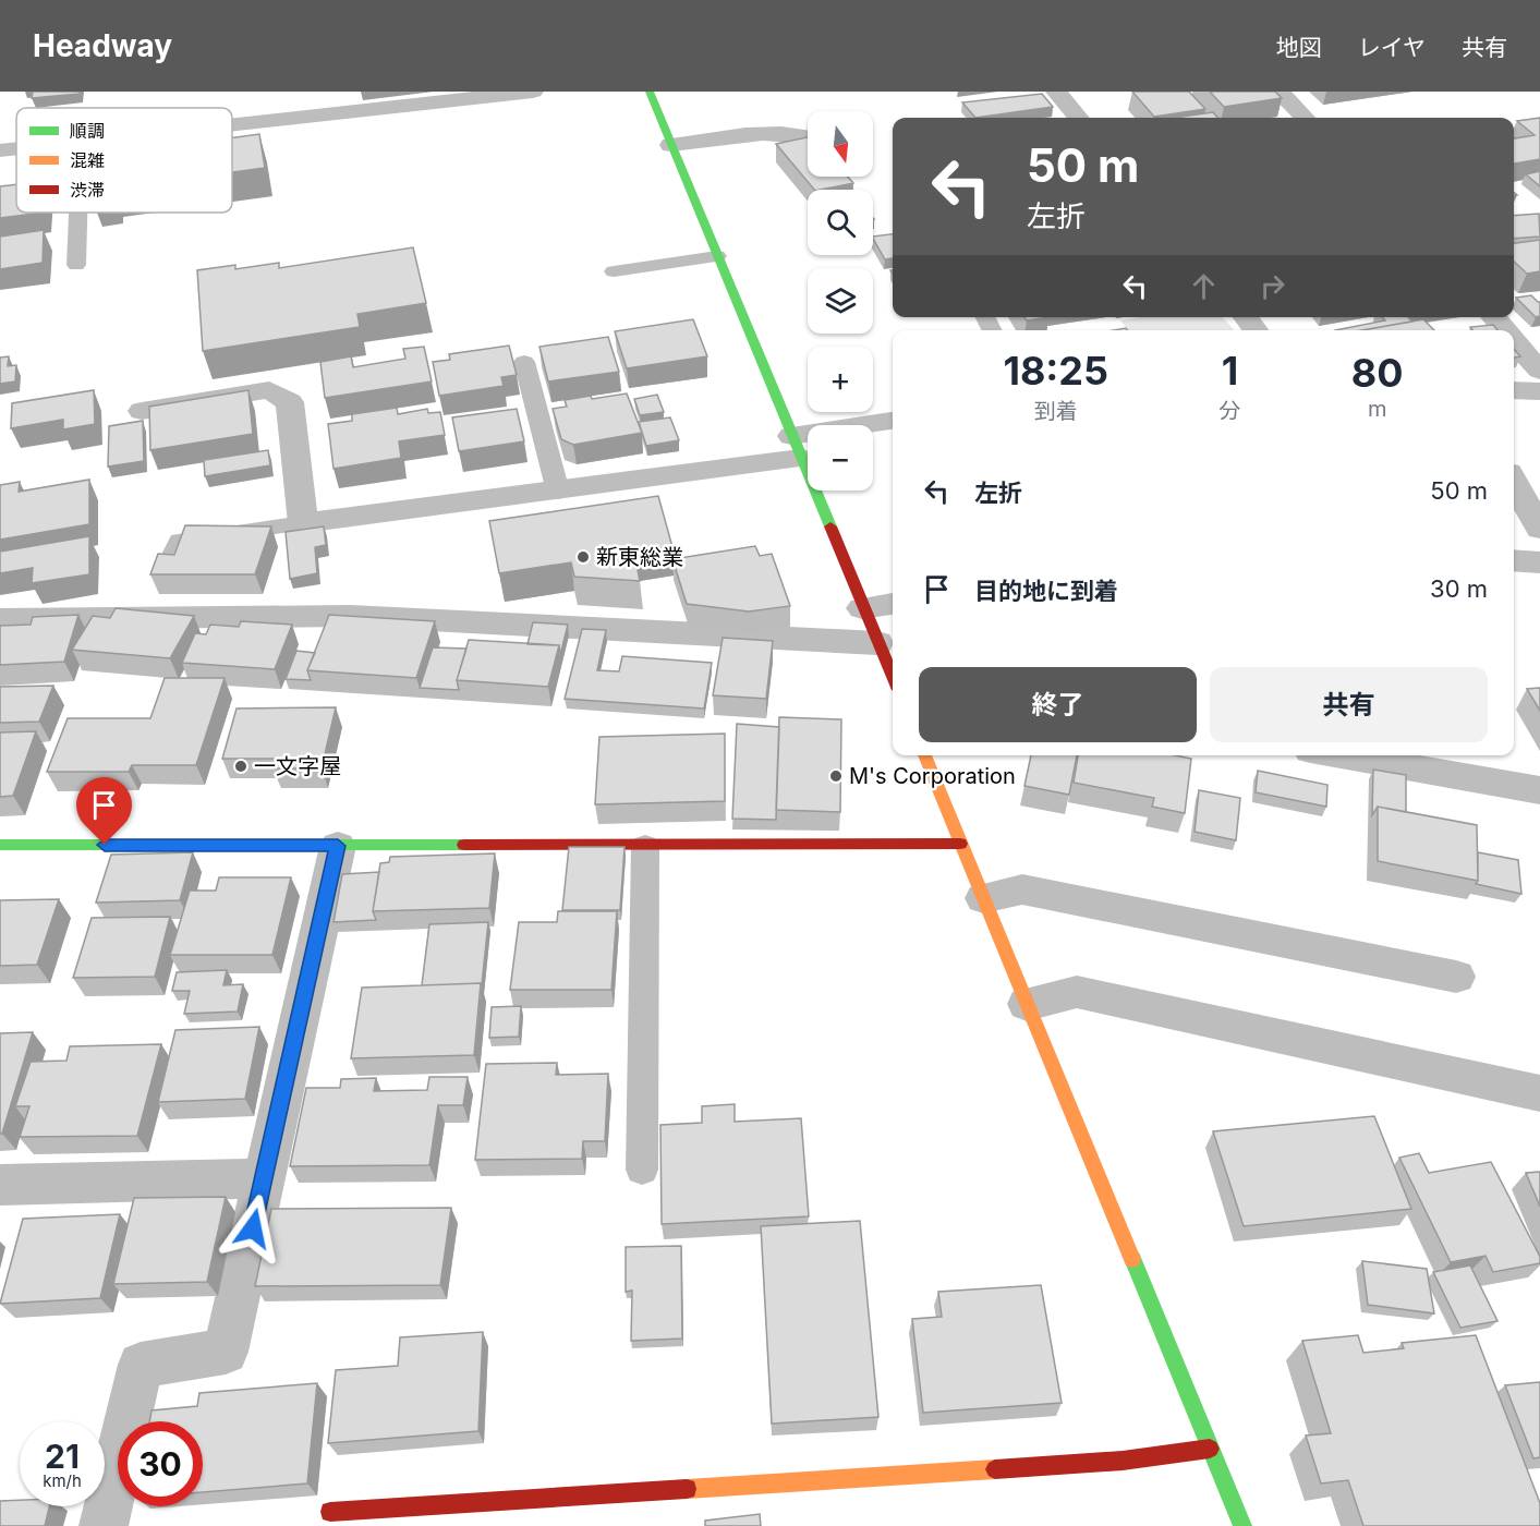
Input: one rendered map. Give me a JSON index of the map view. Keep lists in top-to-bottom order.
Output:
{
  "places": ["新東総業", "一文字屋", "M's Corporation"],
  "legend": ["順調", "混雑", "渋滞"],
  "north": "bottom",
  "page": {
    "header": "Headway",
    "nav": ["地図", "レイヤ", "共有"],
    "map_buttons": ["+", "−"],
    "turn": ["50 m", "左折"],
    "eta": [
      "18:25",
      "到着",
      "1",
      "分",
      "80",
      "m"
    ],
    "list": [
      {
        "name": "左折",
        "value": "50 m"
      },
      {
        "name": "目的地に到着",
        "value": "30 m"
      }
    ],
    "buttons": ["終了", "共有"],
    "speed": "21 km/h",
    "limit": "30"
  }
}
